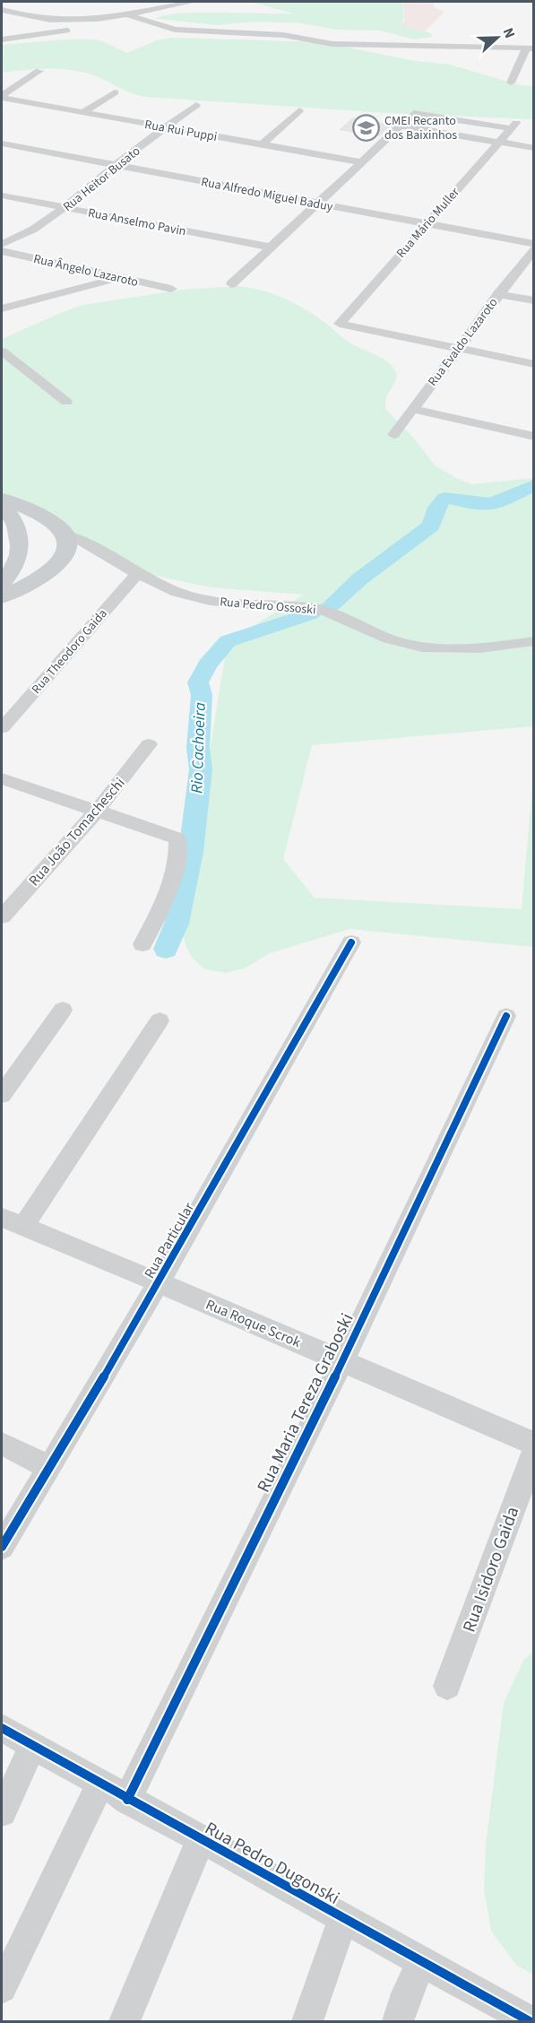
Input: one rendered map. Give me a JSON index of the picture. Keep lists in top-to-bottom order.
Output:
{
  "streets": {
    "street": [
      "Rua Rui Puppi",
      "Rua Heitor Busato",
      "Rua Alfredo Miguel Baduy",
      "Rua Anselmo Pavin",
      "Rua Mário Muller",
      "Rua Ângelo Lazaroto",
      "Rua Evaldo Lazaroto",
      "Rua Pedro Ossoski",
      "Rua Theodoro Gaida",
      "Rua João Tomacheschi",
      "Rua Particular",
      "Rua Roque Scrok",
      "Rua Maria Tereza Graboski",
      "Rua Isidoro Gaida",
      "Rua Pedro Dugonski"
    ]
  },
  "crossings": [
    ["Rua Rui Puppi", "Rua Heitor Busato"],
    ["Rua Heitor Busato", "Rua Alfredo Miguel Baduy"],
    ["Rua Heitor Busato", "Rua Anselmo Pavin"],
    ["Rua Alfredo Miguel Baduy", "Rua Mário Muller"],
    ["Rua Mário Muller", "Rua Evaldo Lazaroto"],
    ["Rua Pedro Ossoski", "Rua Theodoro Gaida"],
    ["Rua Particular", "Rua Roque Scrok"],
    ["Rua Roque Scrok", "Rua Maria Tereza Graboski"],
    ["Rua Maria Tereza Graboski", "Rua Pedro Dugonski"]
  ],
  "water": ["Rio Cachoeira"],
  "places": {
    "school or university": ["CMEI Recanto dos Baixinhos"]
  },
  "north": "right"
}
